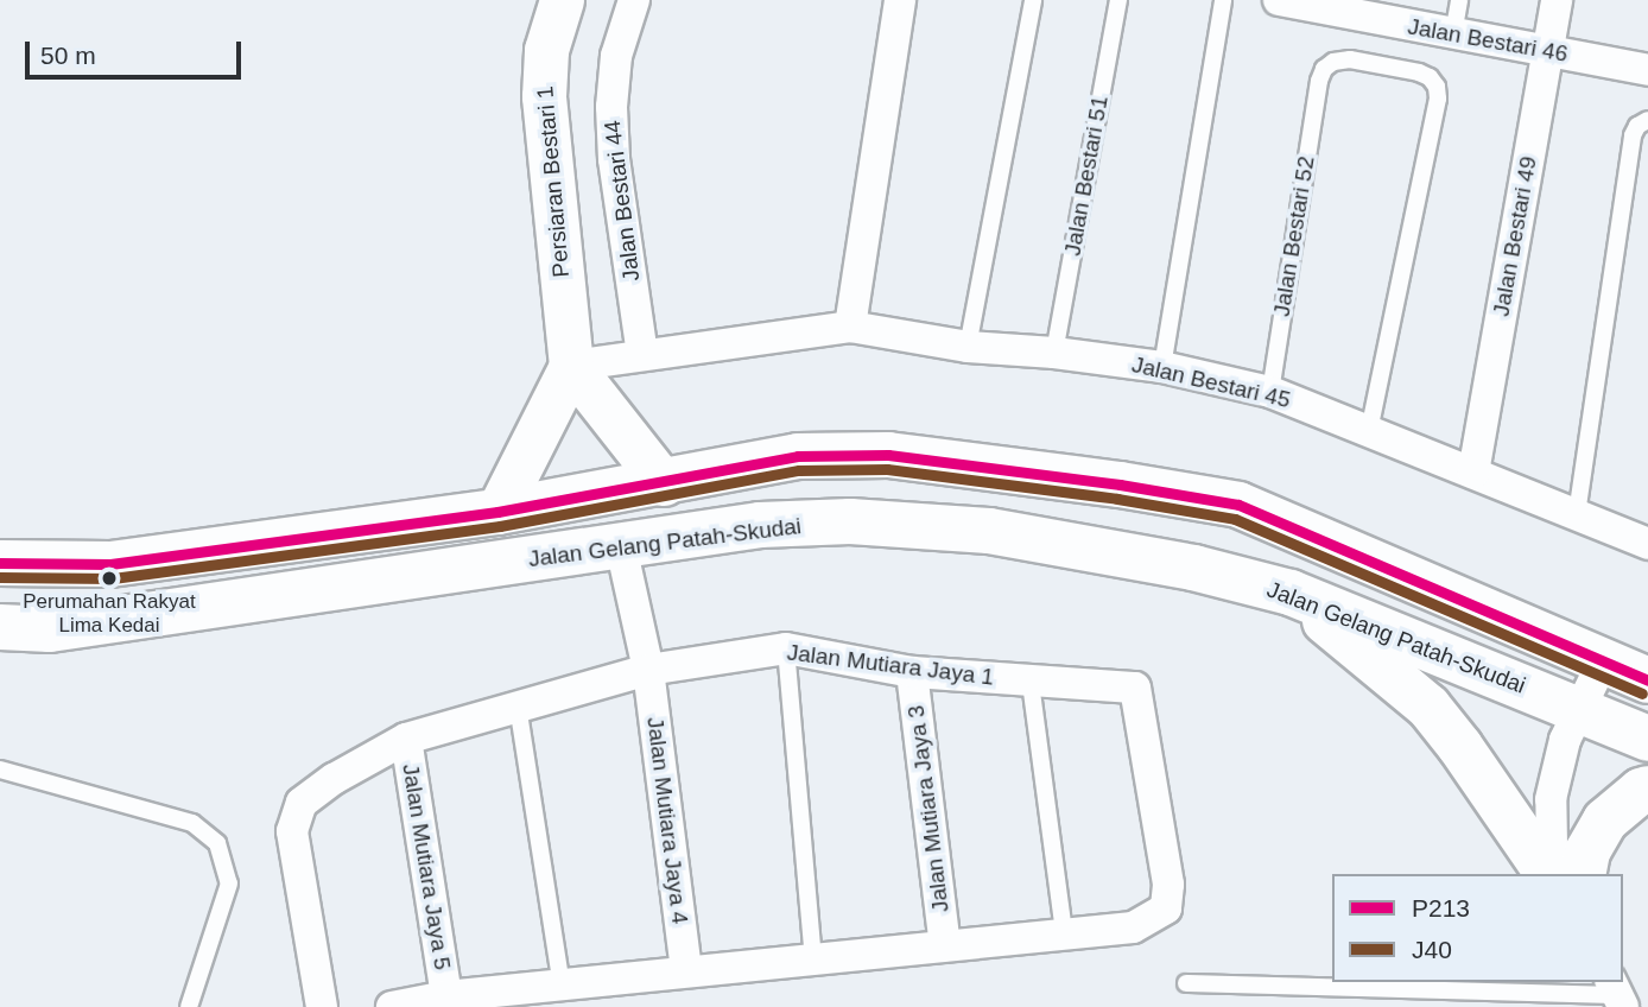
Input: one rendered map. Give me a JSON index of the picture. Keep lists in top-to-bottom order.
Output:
{
  "streets": {
    "main road": ["Jalan Gelang Patah-Skudai"],
    "street": [
      "Jalan Bestari 46",
      "Persiaran Bestari 1",
      "Jalan Bestari 44",
      "Jalan Bestari 49",
      "Jalan Bestari 45",
      "Jalan Mutiara Jaya 1",
      "Jalan Mutiara Jaya 3",
      "Jalan Mutiara Jaya 4",
      "Jalan Mutiara Jaya 5"
    ],
    "lane": ["Jalan Bestari 51", "Jalan Bestari 52"]
  },
  "crossings": [
    ["Jalan Bestari 46", "Jalan Bestari 49"],
    ["Jalan Bestari 51", "Jalan Bestari 45"],
    ["Persiaran Bestari 1", "Jalan Bestari 45"],
    ["Jalan Bestari 44", "Jalan Bestari 45"],
    ["Jalan Bestari 52", "Jalan Bestari 45"],
    ["Jalan Bestari 49", "Jalan Bestari 45"],
    ["Jalan Gelang Patah-Skudai", "Jalan Mutiara Jaya 4"],
    ["Jalan Mutiara Jaya 1", "Jalan Mutiara Jaya 3"],
    ["Jalan Mutiara Jaya 1", "Jalan Mutiara Jaya 4"],
    ["Jalan Mutiara Jaya 1", "Jalan Mutiara Jaya 5"]
  ],
  "places": ["Perumahan Rakyat Lima Kedai"],
  "lines": ["transit line P213", "transit line J40"],
  "legend": ["P213", "J40"],
  "scale_bar": "50 m"
}
